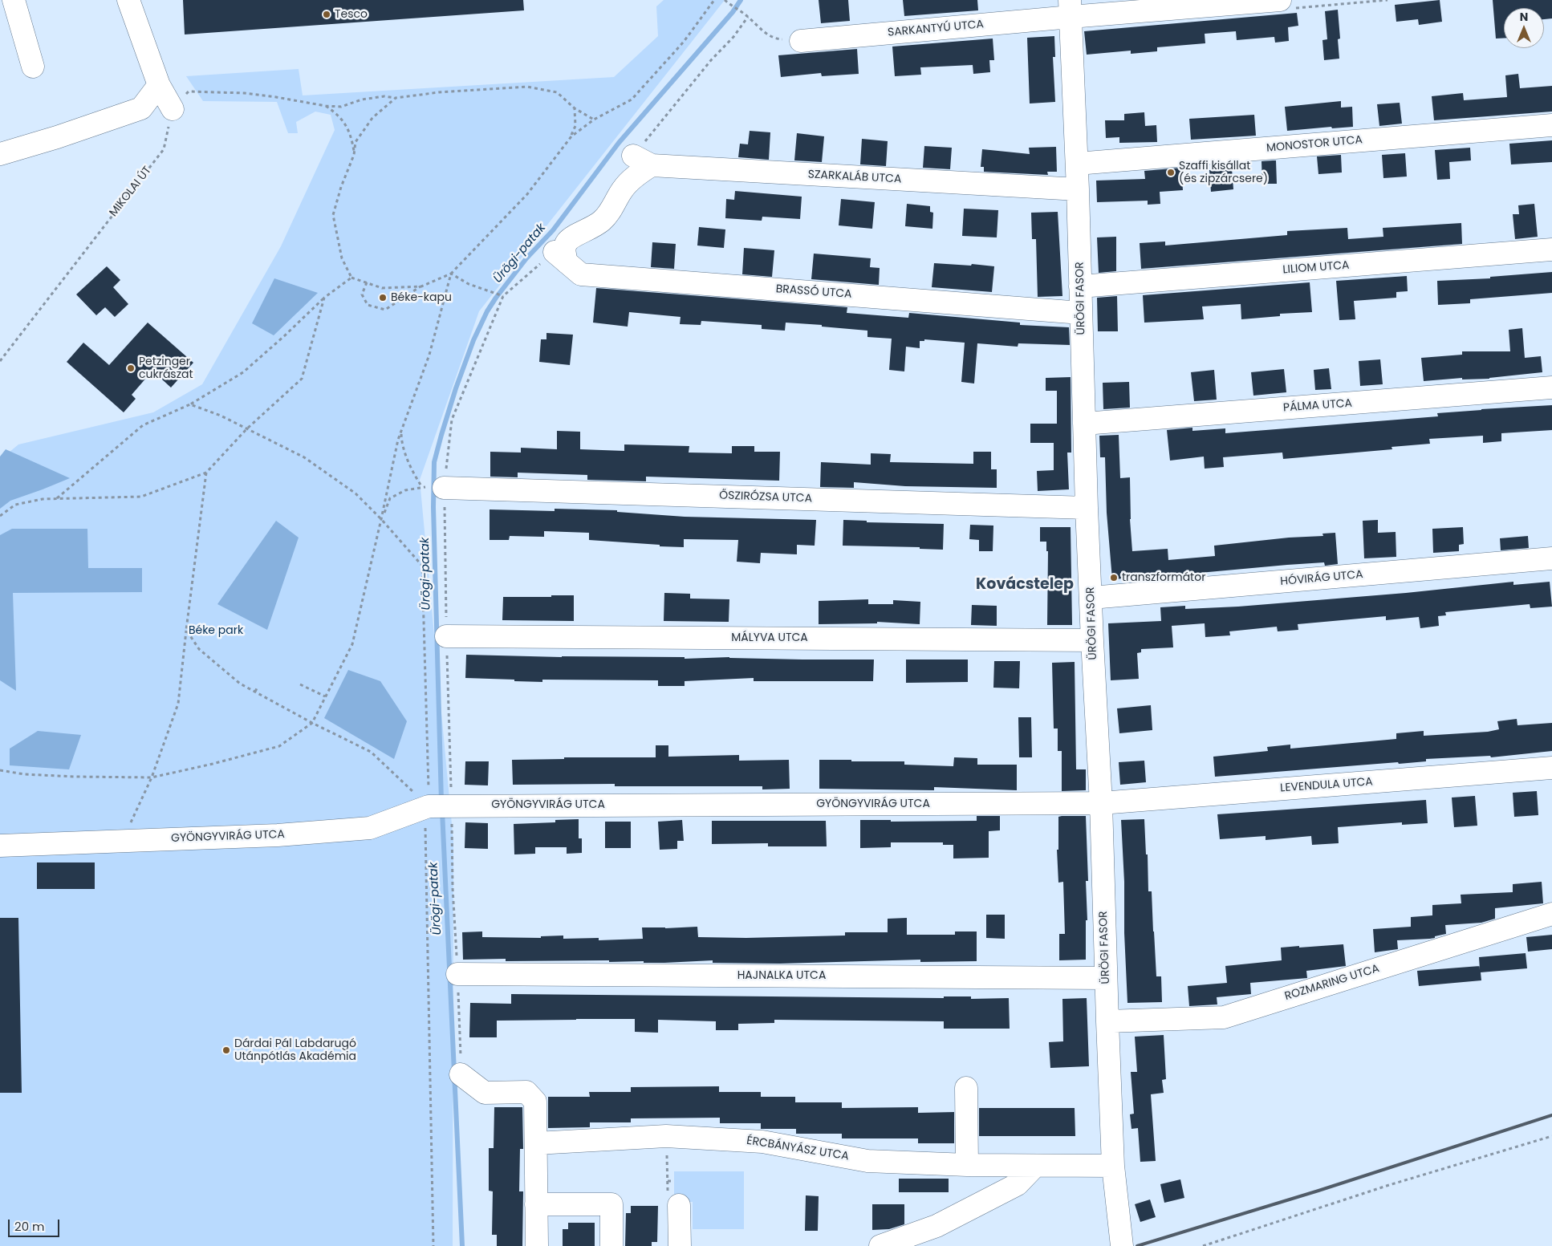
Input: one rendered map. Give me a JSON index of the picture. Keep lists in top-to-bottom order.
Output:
{
  "streets": {
    "street": [
      "SARKANTYÚ UTCA",
      "MONOSTOR UTCA",
      "SZARKALÁB UTCA",
      "LILIOM UTCA",
      "BRASSÓ UTCA",
      "ÜRÖGI FASOR",
      "PÁLMA UTCA",
      "ŐSZIRÓZSA UTCA",
      "HÓVIRÁG UTCA",
      "MÁLYVA UTCA",
      "LEVENDULA UTCA",
      "GYÖNGYVIRÁG UTCA",
      "HAJNALKA UTCA",
      "ROZMARING UTCA",
      "ÉRCBÁNYÁSZ UTCA"
    ],
    "path": ["MIKOLAI ÚT"]
  },
  "crossings": [
    ["SARKANTYÚ UTCA", "ÜRÖGI FASOR"],
    ["MONOSTOR UTCA", "ÜRÖGI FASOR"],
    ["SZARKALÁB UTCA", "BRASSÓ UTCA"],
    ["SZARKALÁB UTCA", "ÜRÖGI FASOR"],
    ["LILIOM UTCA", "ÜRÖGI FASOR"],
    ["BRASSÓ UTCA", "ÜRÖGI FASOR"],
    ["ÜRÖGI FASOR", "PÁLMA UTCA"],
    ["ÜRÖGI FASOR", "ŐSZIRÓZSA UTCA"],
    ["ÜRÖGI FASOR", "HÓVIRÁG UTCA"],
    ["ÜRÖGI FASOR", "MÁLYVA UTCA"],
    ["ÜRÖGI FASOR", "LEVENDULA UTCA"],
    ["ÜRÖGI FASOR", "GYÖNGYVIRÁG UTCA"],
    ["ÜRÖGI FASOR", "HAJNALKA UTCA"],
    ["ÜRÖGI FASOR", "ROZMARING UTCA"],
    ["ÜRÖGI FASOR", "ÉRCBÁNYÁSZ UTCA"],
    ["LEVENDULA UTCA", "GYÖNGYVIRÁG UTCA"]
  ],
  "districts": ["Kovácstelep"],
  "water": ["Ürögi-patak"],
  "parks": ["Béke park"],
  "places": [
    "Tesco",
    "Szaffi kisállat (és zipzárcsere)",
    "Béke-kapu",
    "Petzinger cukrászat",
    "transzformátor",
    "Dárdai Pál Labdarugó Utánpótlás Akadémia"
  ],
  "scale_bar": "20 m",
  "north": "top"
}
